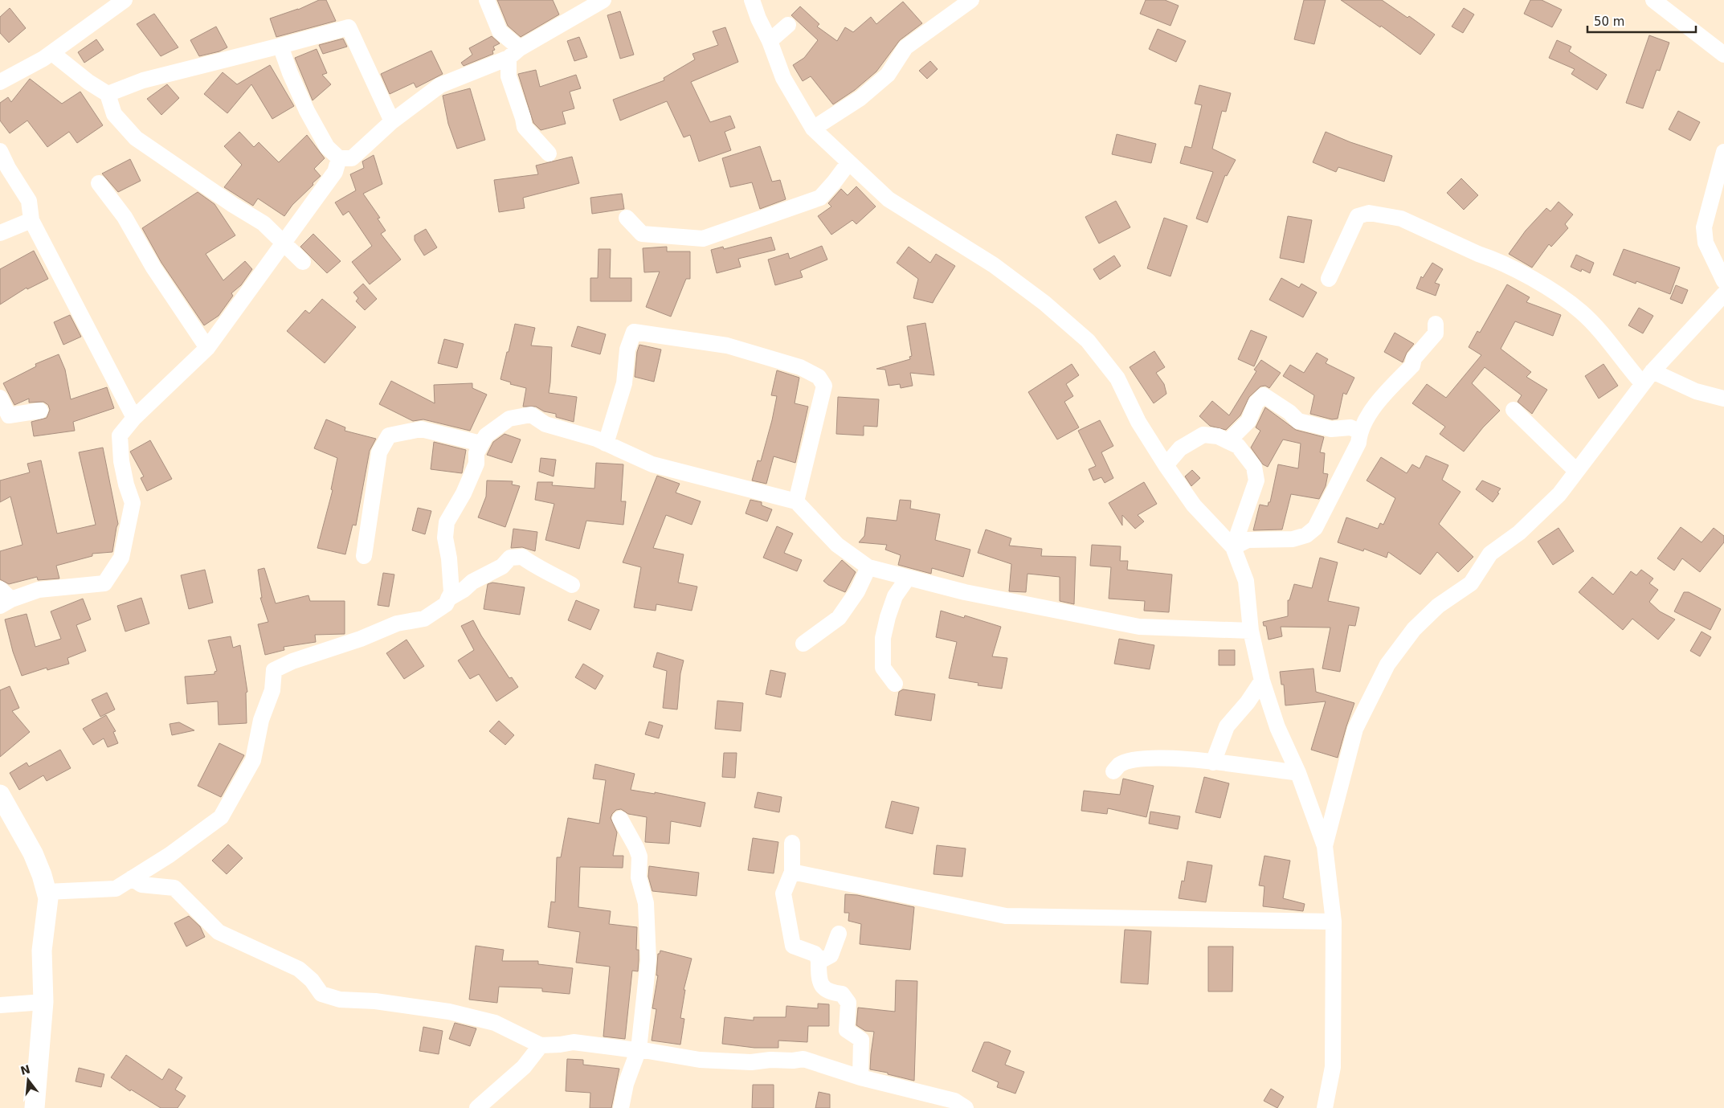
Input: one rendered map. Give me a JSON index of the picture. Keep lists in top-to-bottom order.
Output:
{
  "scale_bar": "50 m",
  "north": "top"
}
